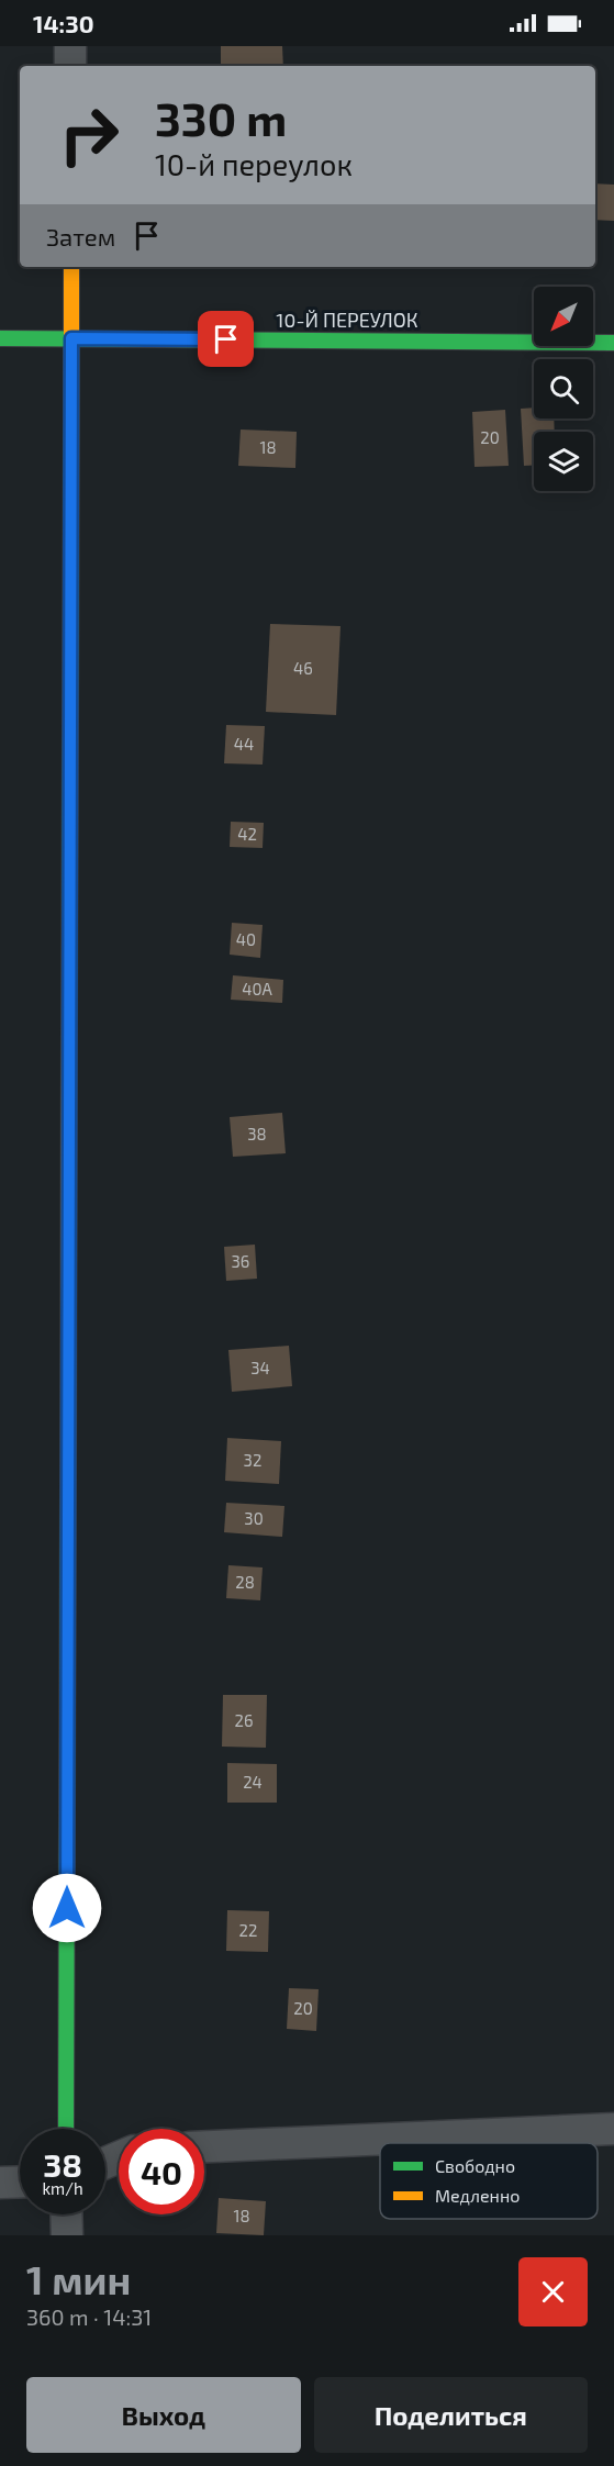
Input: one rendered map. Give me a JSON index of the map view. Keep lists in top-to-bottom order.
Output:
{
  "streets": {
    "street": ["10-Й ПЕРЕУЛОК"]
  },
  "house_numbers": [
    "20",
    "18",
    "46",
    "44",
    "42",
    "40",
    "40А",
    "38",
    "36",
    "34",
    "32",
    "30",
    "28",
    "26",
    "24",
    "22",
    "20",
    "18"
  ],
  "legend": ["Свободно", "Медленно"],
  "north": "bottom left",
  "page": {
    "status": "14:30",
    "turn": ["330 m", "10-й переулок"],
    "then": "Затем",
    "speed": "38 km/h",
    "limit": "40",
    "heading": ["1 мин", "360 m · 14:31"],
    "buttons": ["Выход", "Поделиться"]
  }
}
